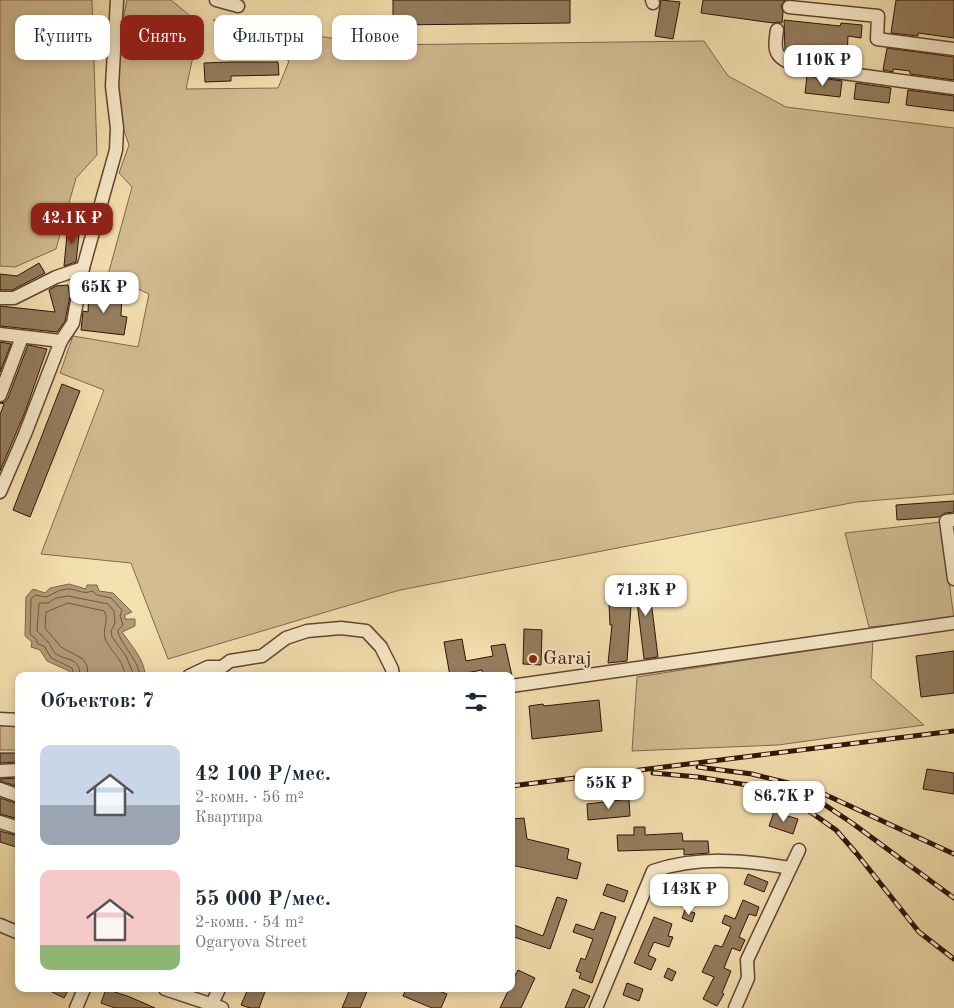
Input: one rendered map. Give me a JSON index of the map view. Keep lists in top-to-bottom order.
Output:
{
  "places": ["Garaj"],
  "page": {
    "chip": [
      "Купить",
      "Снять",
      "Фильтры",
      "Новое"
    ],
    "price": [
      "110K ₽",
      "42.1K ₽",
      "65K ₽",
      "71.3K ₽",
      "55K ₽",
      "86.7K ₽",
      "143K ₽"
    ],
    "heading": "Объектов: 7",
    "list": [
      {
        "name": "42 100 ₽/мес.",
        "note": "2-комн. · 56 m² · Квартира"
      },
      {
        "name": "55 000 ₽/мес.",
        "note": "2-комн. · 54 m² · Ogaryova Street"
      }
    ]
  }
}
